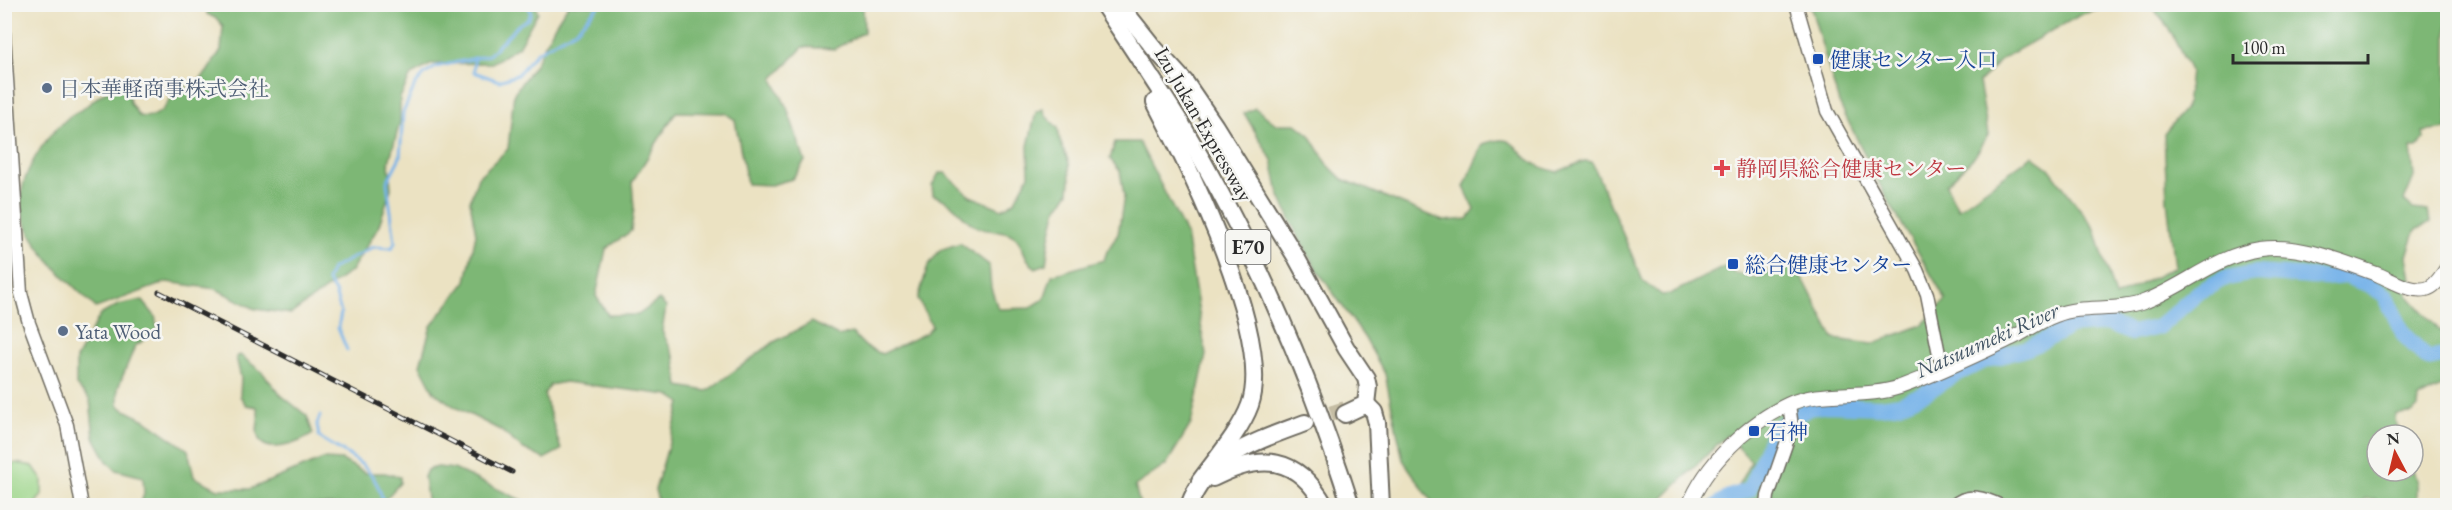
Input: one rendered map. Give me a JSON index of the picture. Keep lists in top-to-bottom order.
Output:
{
  "streets": {
    "highway": ["Izu Jukan Expressway", "E70"]
  },
  "water": ["Natsuumeki River"],
  "places": {
    "transit": ["健康センター入口", "総合健康センター", "石神"],
    "other": ["日本華軽商事株式会社", "Yata Wood"],
    "health": ["静岡県総合健康センター"]
  },
  "scale_bar": "100 m",
  "north": "top"
}
